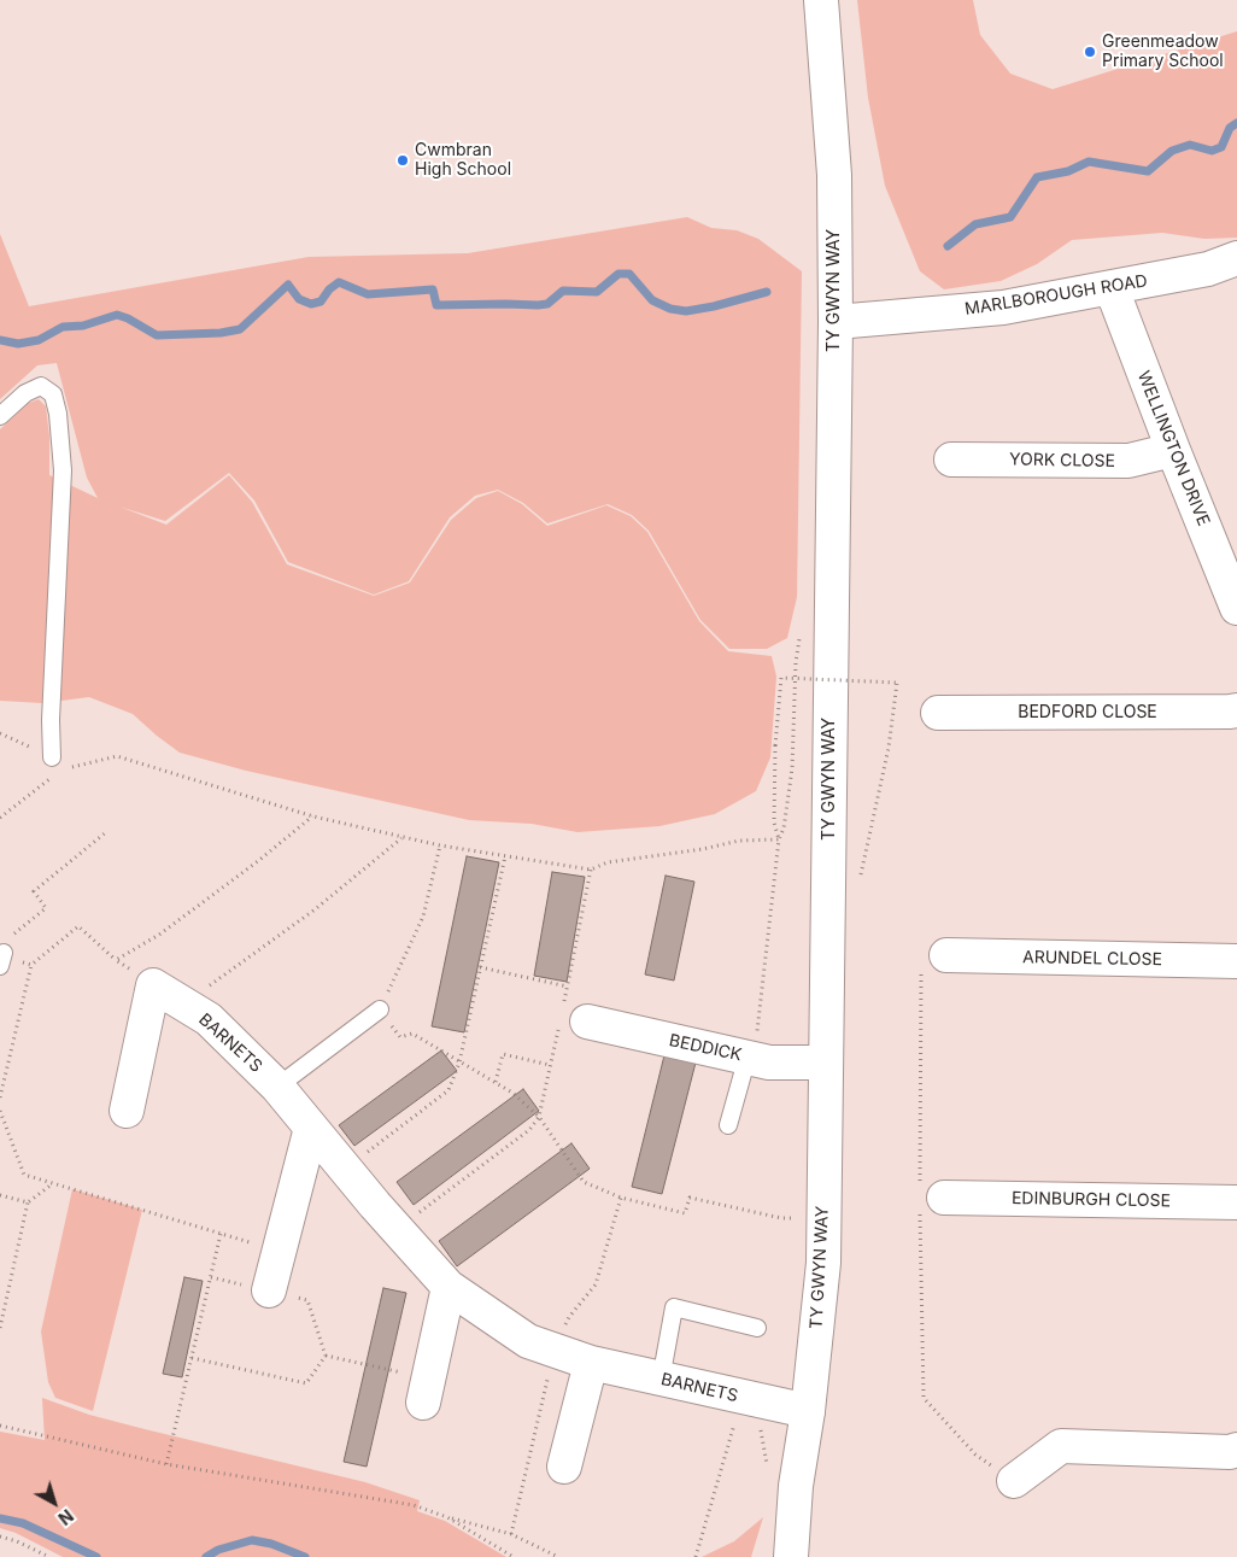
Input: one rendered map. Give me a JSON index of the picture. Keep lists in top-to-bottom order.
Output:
{
  "streets": {
    "street": [
      "TY GWYN WAY",
      "MARLBOROUGH ROAD",
      "WELLINGTON DRIVE",
      "YORK CLOSE",
      "BEDFORD CLOSE",
      "ARUNDEL CLOSE",
      "BARNETS",
      "BEDDICK",
      "EDINBURGH CLOSE"
    ]
  },
  "crossings": [
    ["TY GWYN WAY", "MARLBOROUGH ROAD"],
    ["TY GWYN WAY", "BARNETS"],
    ["TY GWYN WAY", "BEDDICK"],
    ["MARLBOROUGH ROAD", "WELLINGTON DRIVE"],
    ["WELLINGTON DRIVE", "YORK CLOSE"]
  ],
  "places": ["Greenmeadow Primary School", "Cwmbran High School"],
  "north": "bottom right"
}
